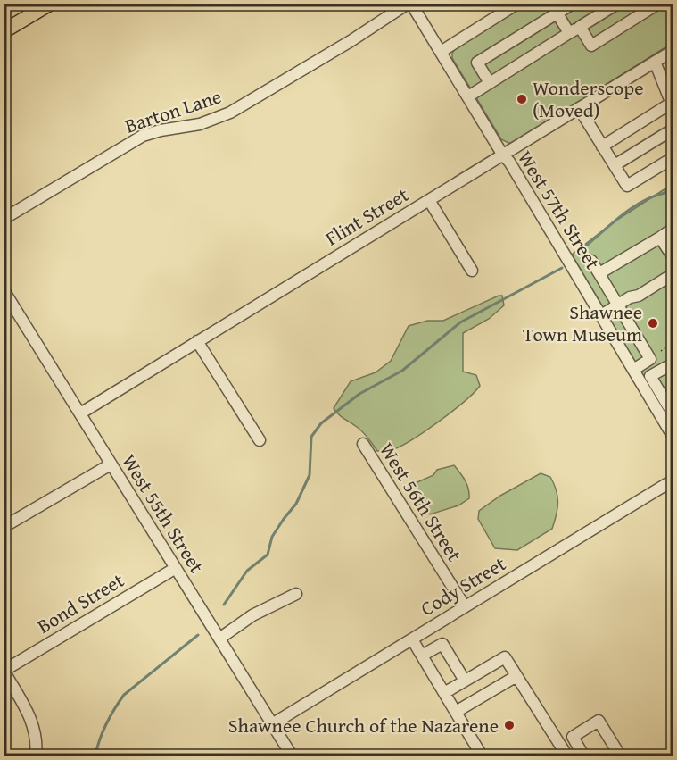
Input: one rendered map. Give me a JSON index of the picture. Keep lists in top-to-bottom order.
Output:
{
  "streets": {
    "street": [
      "Barton Lane",
      "West 57th Street",
      "Flint Street",
      "West 56th Street",
      "West 55th Street",
      "Cody Street",
      "Bond Street"
    ]
  },
  "crossings": [
    ["West 57th Street", "Flint Street"],
    ["Flint Street", "West 55th Street"],
    ["West 56th Street", "Cody Street"],
    ["West 55th Street", "Cody Street"],
    ["West 55th Street", "Bond Street"]
  ],
  "places": ["Wonderscope (Moved)", "Shawnee Town Museum", "Shawnee Church of the Nazarene"]
}
